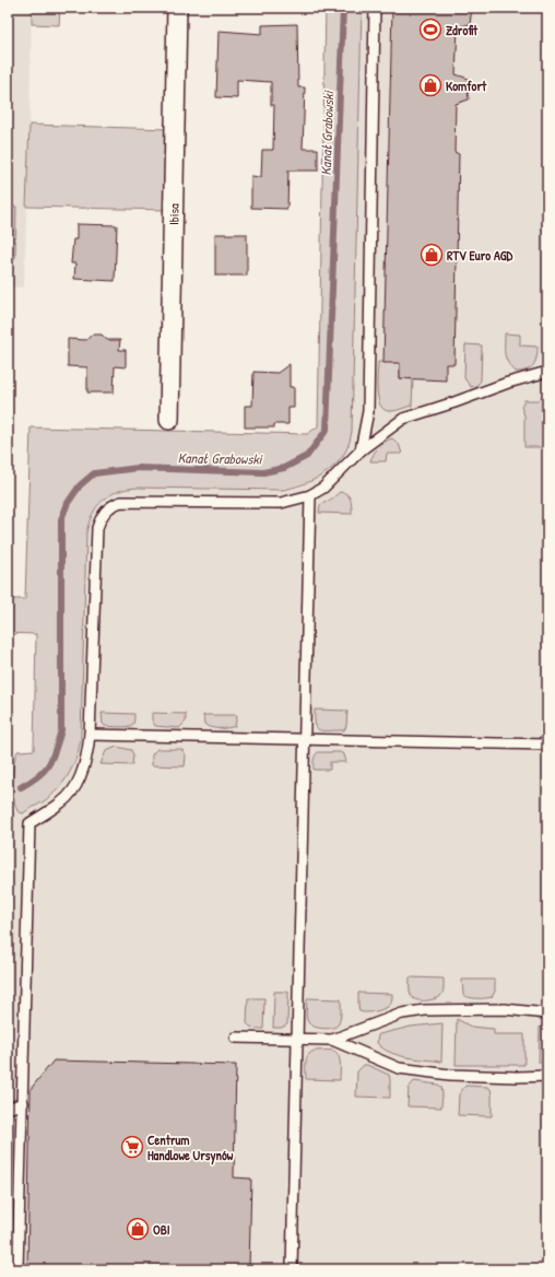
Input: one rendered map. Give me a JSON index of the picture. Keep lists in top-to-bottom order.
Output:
{
  "streets": {
    "street": ["Ibisa"]
  },
  "water": ["Kanał Grabowski"],
  "places": {
    "sports": ["Zdrofit"],
    "shop": ["Komfort", "RTV Euro AGD", "OBI"],
    "supermarket": ["Centrum Handlowe Ursynów"]
  }
}
